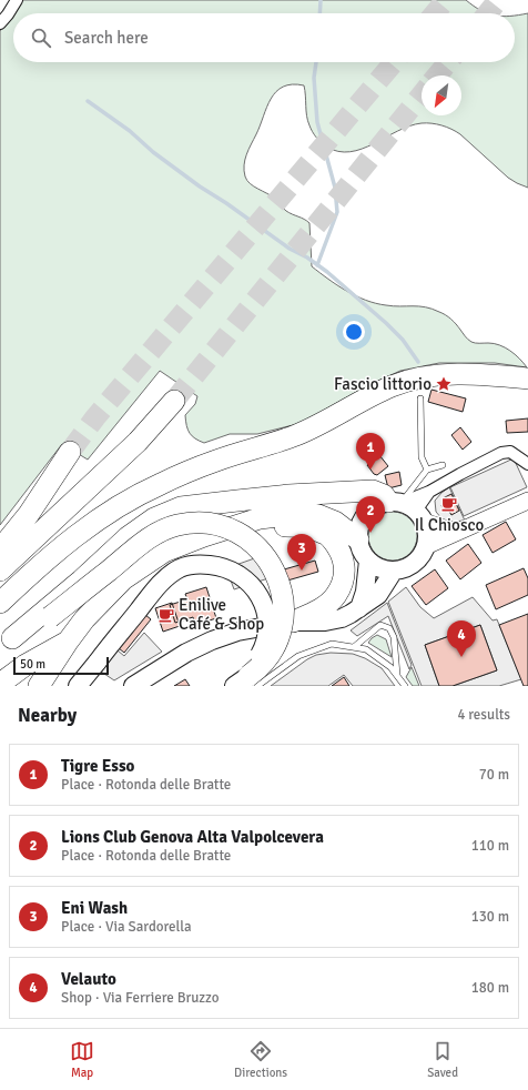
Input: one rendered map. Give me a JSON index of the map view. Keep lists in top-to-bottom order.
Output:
{
  "places": {
    "place": ["Fascio littorio"],
    "cafe": ["Il Chiosco", "Enilive Café & Shop"]
  },
  "scale_bar": "50 m",
  "north": "bottom left",
  "page": {
    "search": "Search here",
    "pins": [
      "1",
      "2",
      "3",
      "4"
    ],
    "scale": "50 m",
    "heading": ["Nearby", "4 results"],
    "list": [
      {
        "mark": "1",
        "name": "Tigre Esso",
        "note": "Place · Rotonda delle Bratte",
        "value": "70 m"
      },
      {
        "mark": "2",
        "name": "Lions Club Genova Alta Valpolcevera",
        "note": "Place · Rotonda delle Bratte",
        "value": "110 m"
      },
      {
        "mark": "3",
        "name": "Eni Wash",
        "note": "Place · Via Sardorella",
        "value": "130 m"
      },
      {
        "mark": "4",
        "name": "Velauto",
        "note": "Shop · Via Ferriere Bruzzo",
        "value": "180 m"
      }
    ],
    "nav": ["Map", "Directions", "Saved"]
  }
}
